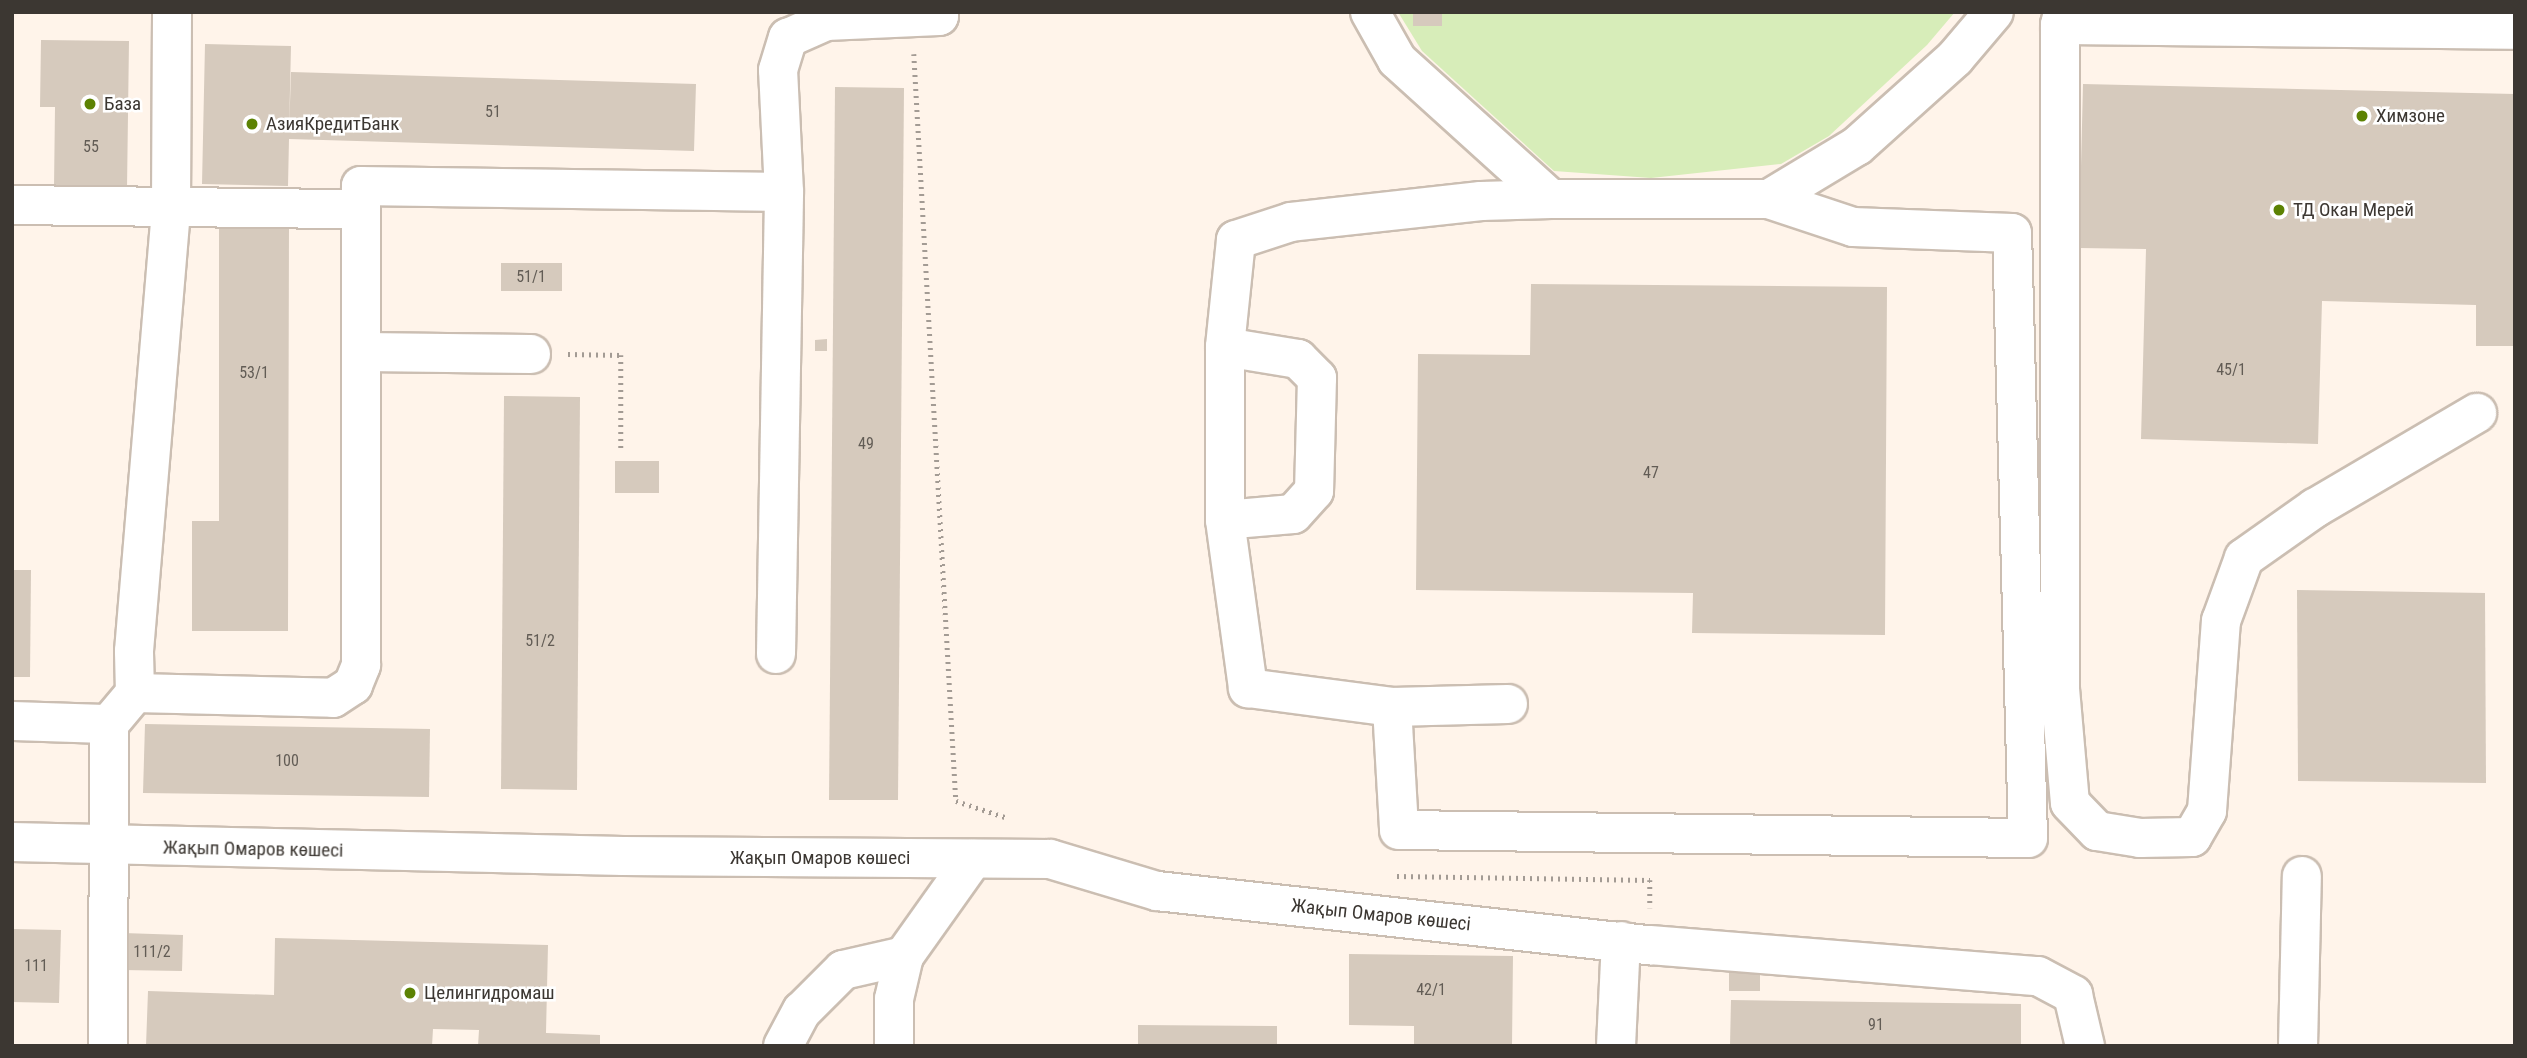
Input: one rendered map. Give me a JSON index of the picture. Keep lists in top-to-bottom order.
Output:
{
  "streets": {
    "street": ["Жақып Омаров көшесі"]
  },
  "places": [
    "База",
    "Химзоне",
    "АзияКредитБанк",
    "ТД Окан Мерей",
    "Целингидромаш"
  ],
  "house_numbers": [
    "51",
    "55",
    "51/1",
    "45/1",
    "53/1",
    "49",
    "47",
    "51/2",
    "100",
    "111/2",
    "111",
    "42/1",
    "91"
  ]
}
